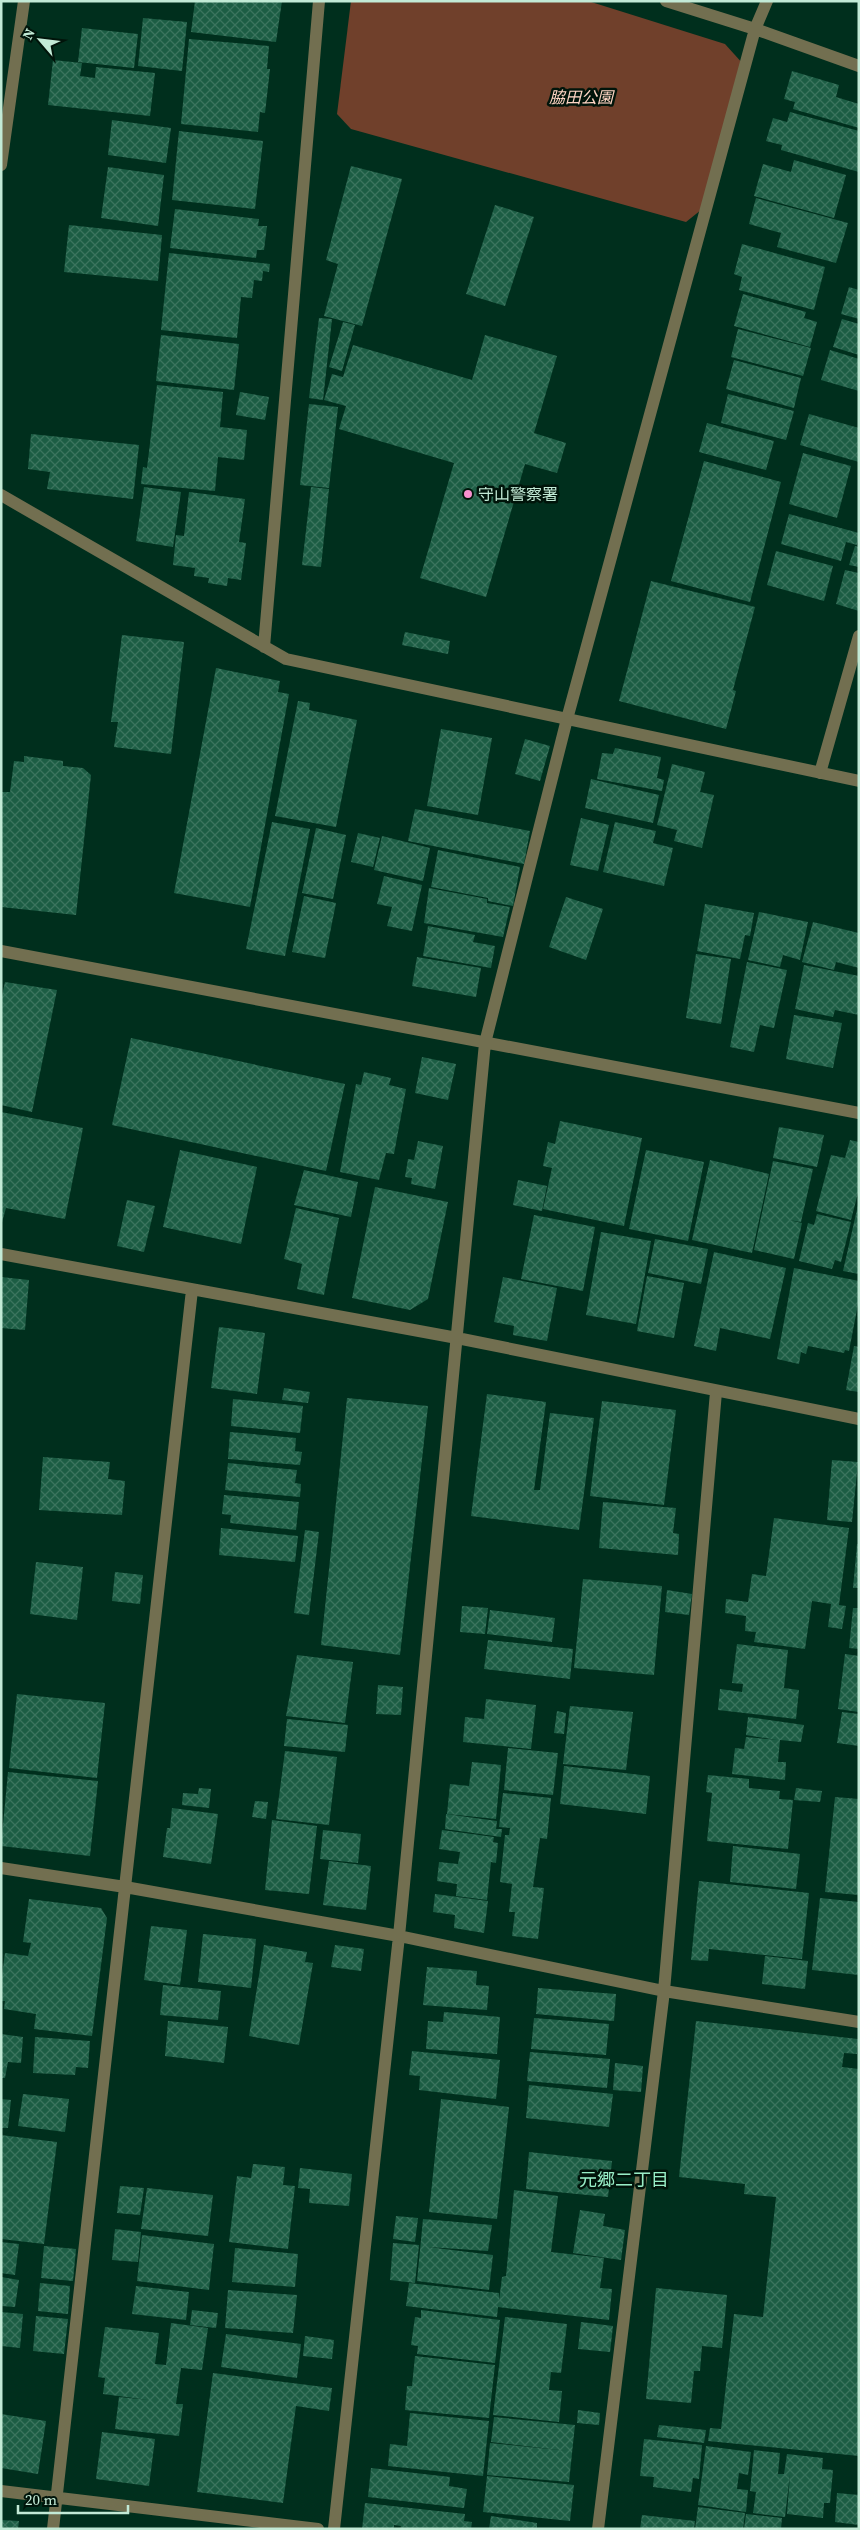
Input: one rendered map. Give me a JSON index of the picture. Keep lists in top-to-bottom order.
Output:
{
  "districts": ["元郷二丁目"],
  "parks": ["脇田公園"],
  "places": ["守山警察署"],
  "scale_bar": "20 m",
  "north": "top left"
}
